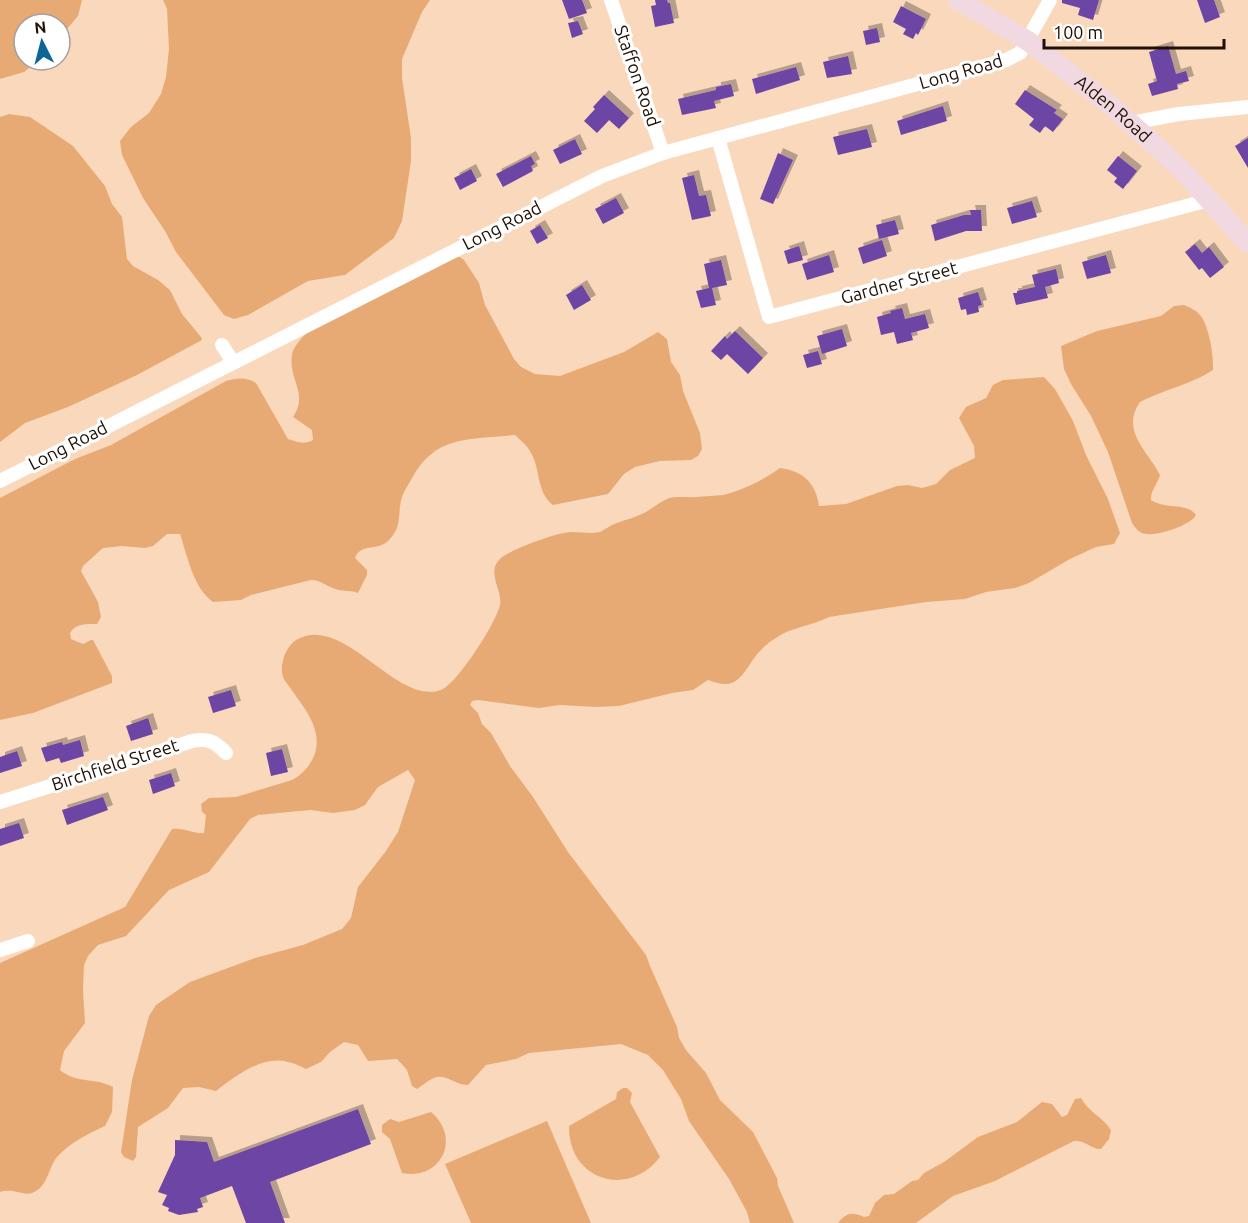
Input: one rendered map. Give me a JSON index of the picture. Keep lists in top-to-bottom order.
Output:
{
  "streets": {
    "main road": ["Alden Road"],
    "street": [
      "Long Road",
      "Staffon Road",
      "Gardner Street",
      "Birchfield Street"
    ]
  },
  "crossings": [
    ["Long Road", "Staffon Road"],
    ["Long Road", "Alden Road"],
    ["Long Road", "Gardner Street"],
    ["Alden Road", "Gardner Street"]
  ],
  "scale_bar": "100 m",
  "north": "top"
}
